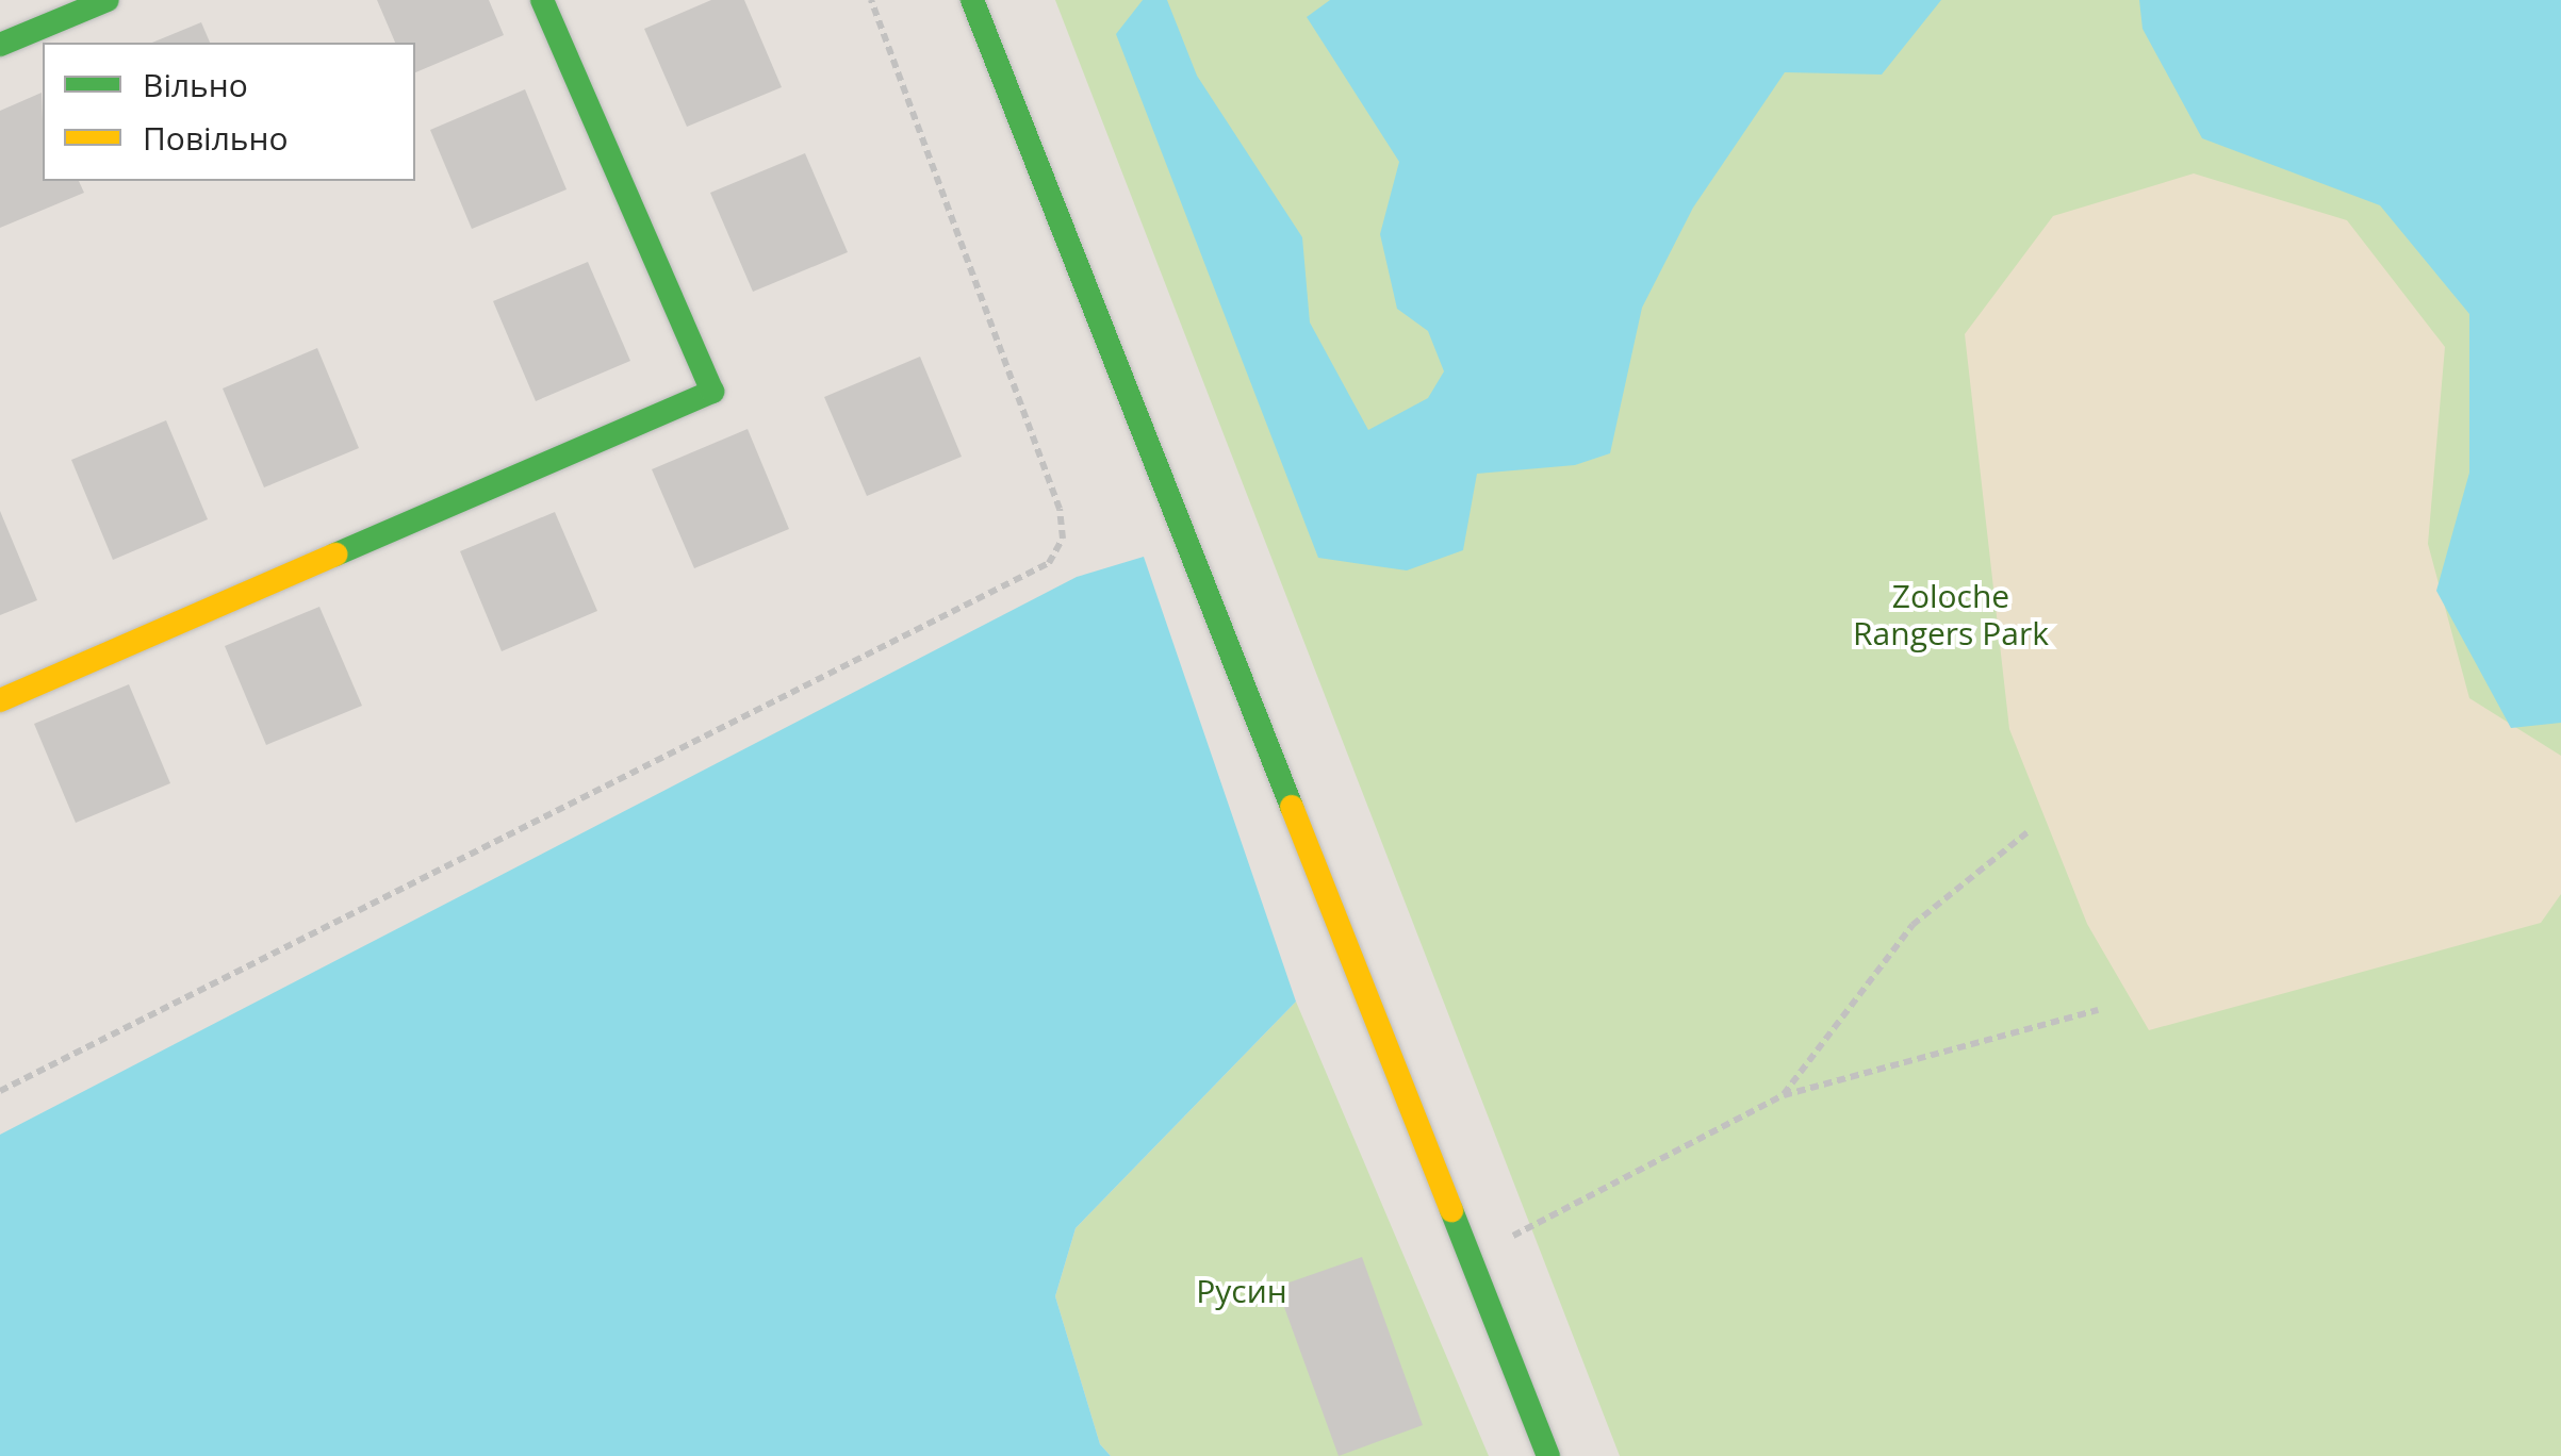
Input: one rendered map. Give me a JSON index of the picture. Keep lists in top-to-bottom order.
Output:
{
  "parks": ["Zoloche Rangers Park", "Русин"],
  "legend": ["Вільно", "Повільно"]
}
